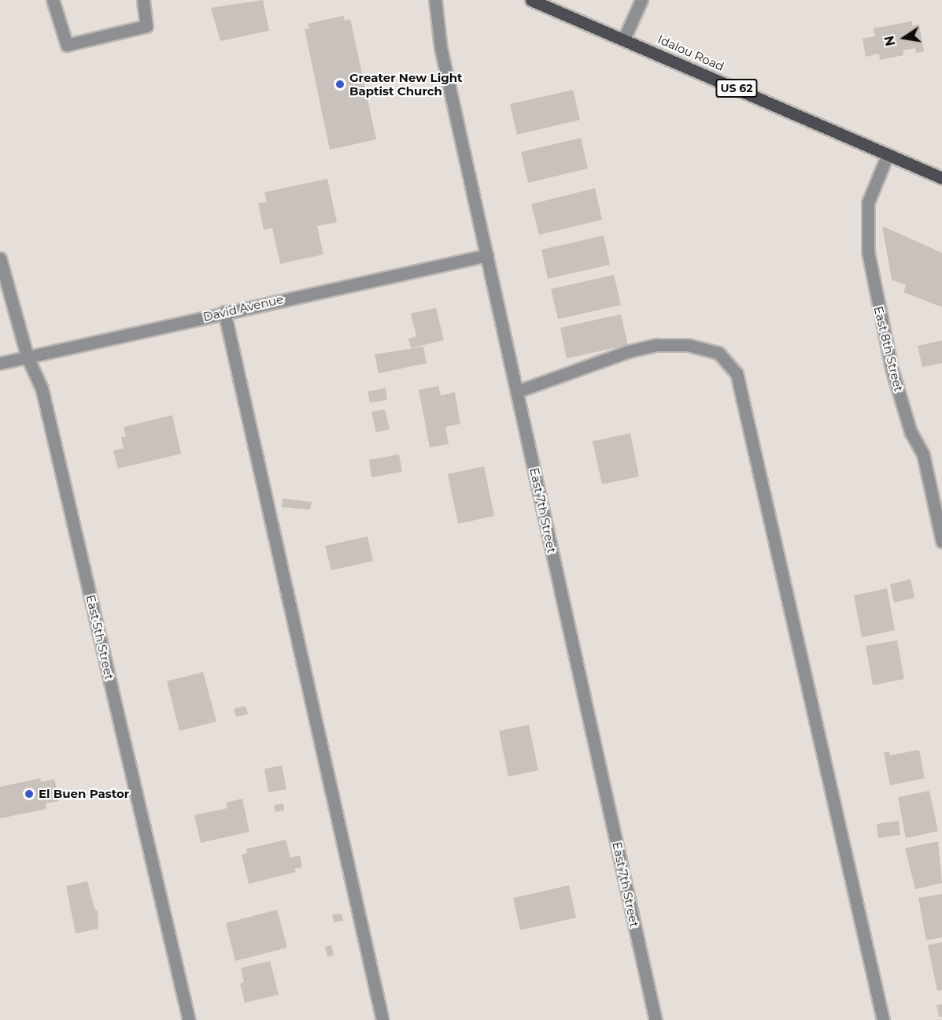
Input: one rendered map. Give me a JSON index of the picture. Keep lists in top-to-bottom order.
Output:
{
  "streets": {
    "main road": ["Idalou Road", "US 62"],
    "street": [
      "David Avenue",
      "East 8th Street",
      "East 7th Street",
      "East 5th Street"
    ]
  },
  "crossings": [
    ["Idalou Road", "East 8th Street"],
    ["David Avenue", "East 7th Street"],
    ["David Avenue", "East 5th Street"]
  ],
  "places": ["Greater New Light Baptist Church", "El Buen Pastor"],
  "north": "left"
}
